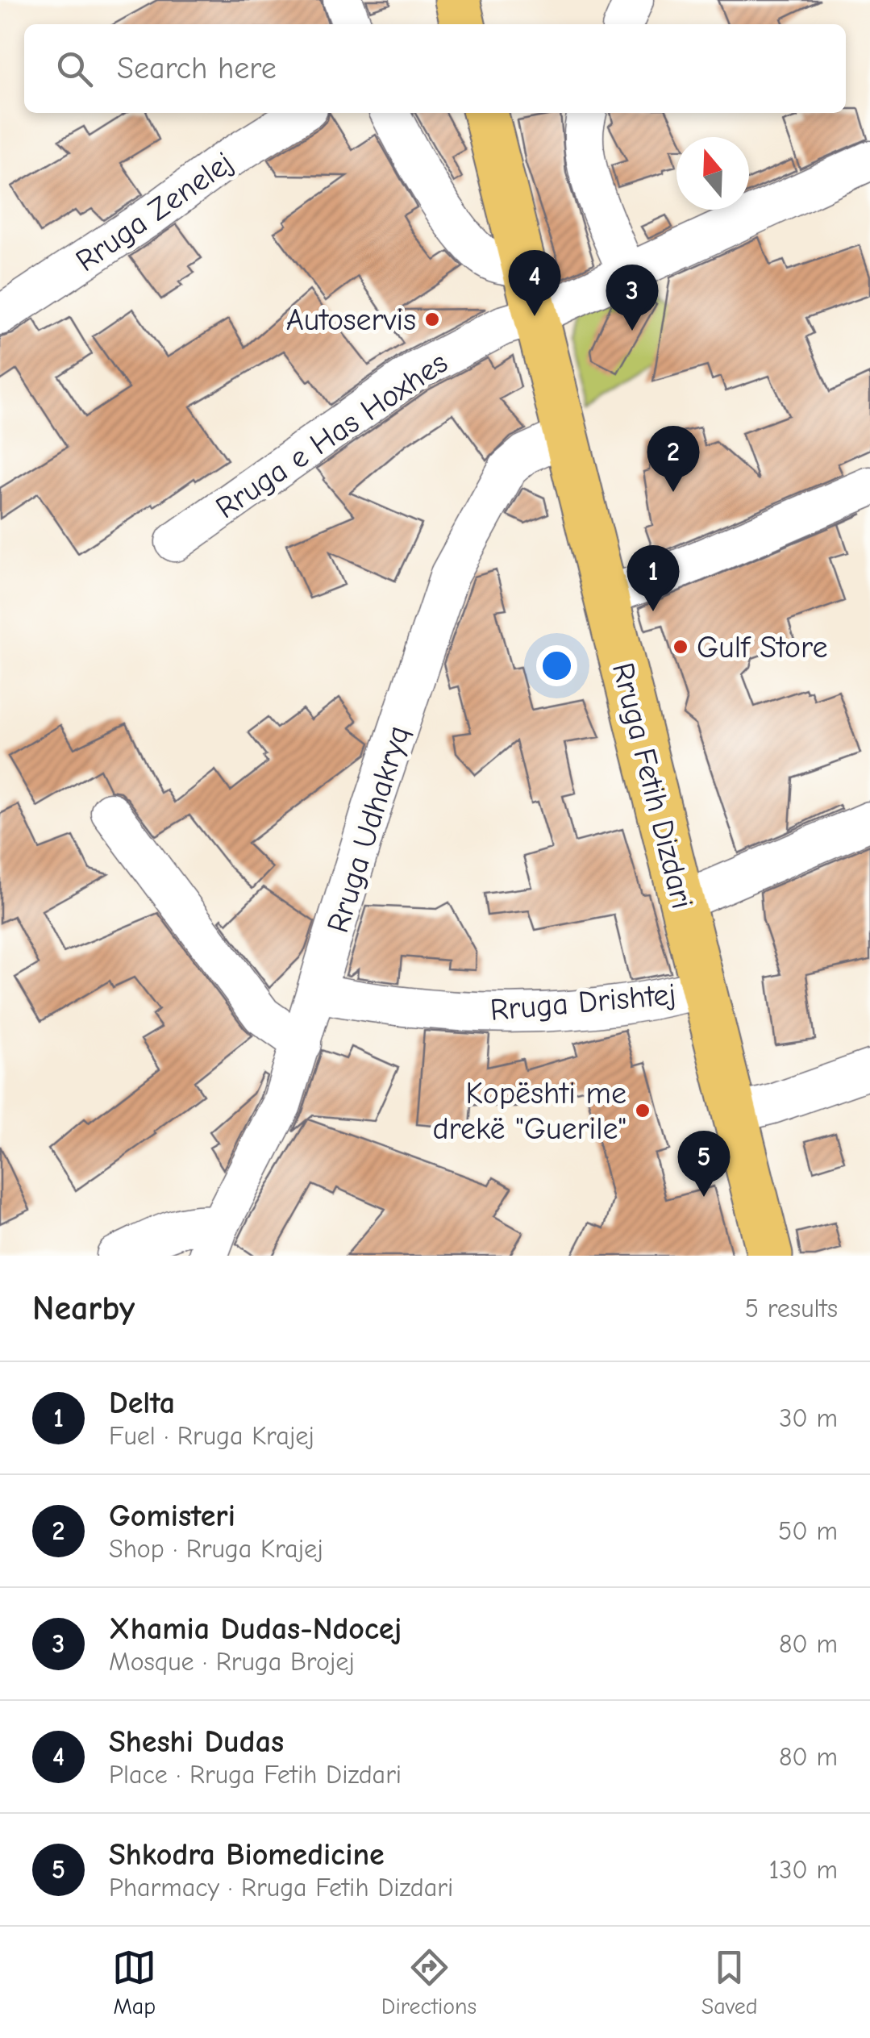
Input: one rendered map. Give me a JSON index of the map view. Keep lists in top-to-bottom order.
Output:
{
  "streets": {
    "main road": ["Rruga Fetih Dizdari"],
    "street": [
      "Rruga Zenelej",
      "Rruga e Has Hoxhes",
      "Rruga Udhakryq",
      "Rruga Drishtej"
    ]
  },
  "crossings": [
    ["Rruga e Has Hoxhes", "Rruga Fetih Dizdari"],
    ["Rruga Fetih Dizdari", "Rruga Udhakryq"],
    ["Rruga Fetih Dizdari", "Rruga Drishtej"],
    ["Rruga Udhakryq", "Rruga Drishtej"]
  ],
  "places": ["Autoservis", "Gulf Store", "Kopështi me drekë \"Guerile\""],
  "north": "top",
  "page": {
    "search": "Search here",
    "pins": [
      "4",
      "3",
      "2",
      "1",
      "5"
    ],
    "heading": ["Nearby", "5 results"],
    "list": [
      {
        "mark": "1",
        "name": "Delta",
        "note": "Fuel · Rruga Krajej",
        "value": "30 m"
      },
      {
        "mark": "2",
        "name": "Gomisteri",
        "note": "Shop · Rruga Krajej",
        "value": "50 m"
      },
      {
        "mark": "3",
        "name": "Xhamia Dudas-Ndocej",
        "note": "Mosque · Rruga Brojej",
        "value": "80 m"
      },
      {
        "mark": "4",
        "name": "Sheshi Dudas",
        "note": "Place · Rruga Fetih Dizdari",
        "value": "80 m"
      },
      {
        "mark": "5",
        "name": "Shkodra Biomedicine",
        "note": "Pharmacy · Rruga Fetih Dizdari",
        "value": "130 m"
      }
    ],
    "nav": ["Map", "Directions", "Saved"]
  }
}
